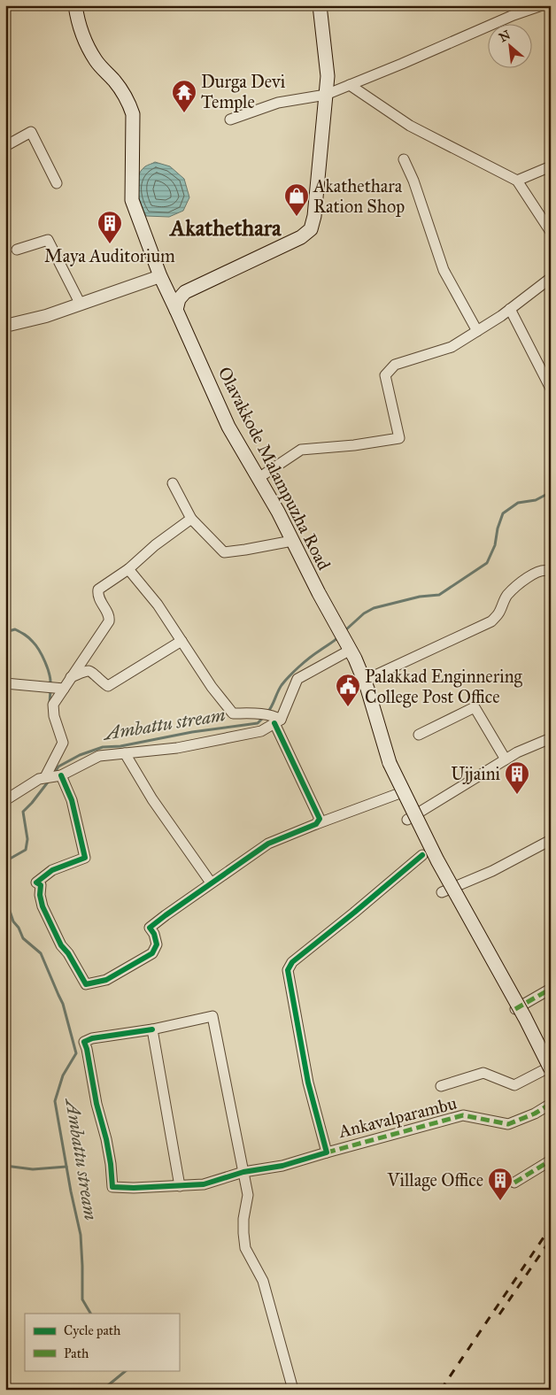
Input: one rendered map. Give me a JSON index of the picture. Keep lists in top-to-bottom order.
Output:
{
  "streets": {
    "main road": ["Olavakkode Malampuzha Road"],
    "street": ["Ankavalparambu"]
  },
  "districts": ["Akathethara"],
  "water": ["Ambattu stream"],
  "places": {
    "temple": ["Durga Devi Temple"],
    "shop": ["Akathethara Ration Shop"],
    "building": ["Maya Auditorium", "Ujjaini", "Village Office"],
    "public building": ["Palakkad Enginnering College Post Office"]
  },
  "legend": ["Cycle path", "Path"],
  "north": "top left"
}
